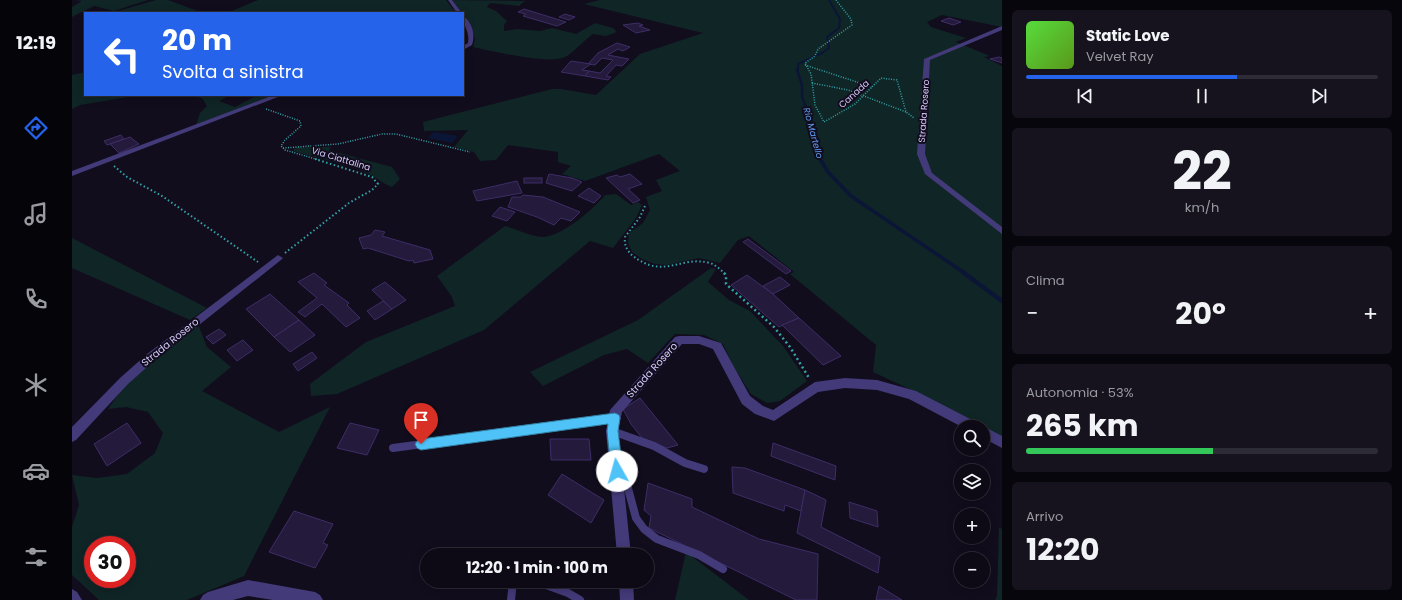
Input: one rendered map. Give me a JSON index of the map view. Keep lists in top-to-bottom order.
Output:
{
  "streets": {
    "street": ["Strada Rosero"],
    "path": ["Canada", "Via Ciattalina"]
  },
  "crossings": [
    ["Strada Rosero", "Via Ciattalina"]
  ],
  "water": ["Rio Martello"],
  "page": {
    "tabs": "12:19",
    "turn": ["20 m", "Svolta a sinistra"],
    "song": ["Static Love", "Velvet Ray"],
    "tile": [
      ["22", "km/h"],
      "Clima",
      ["Autonomia · 53%", "265 km"],
      ["Arrivo", "12:20"]
    ],
    "heat": ["−", "20°", "+"],
    "map_buttons": ["+", "−"],
    "limit": "30",
    "trip": "12:20 · 1 min · 100 m"
  }
}
